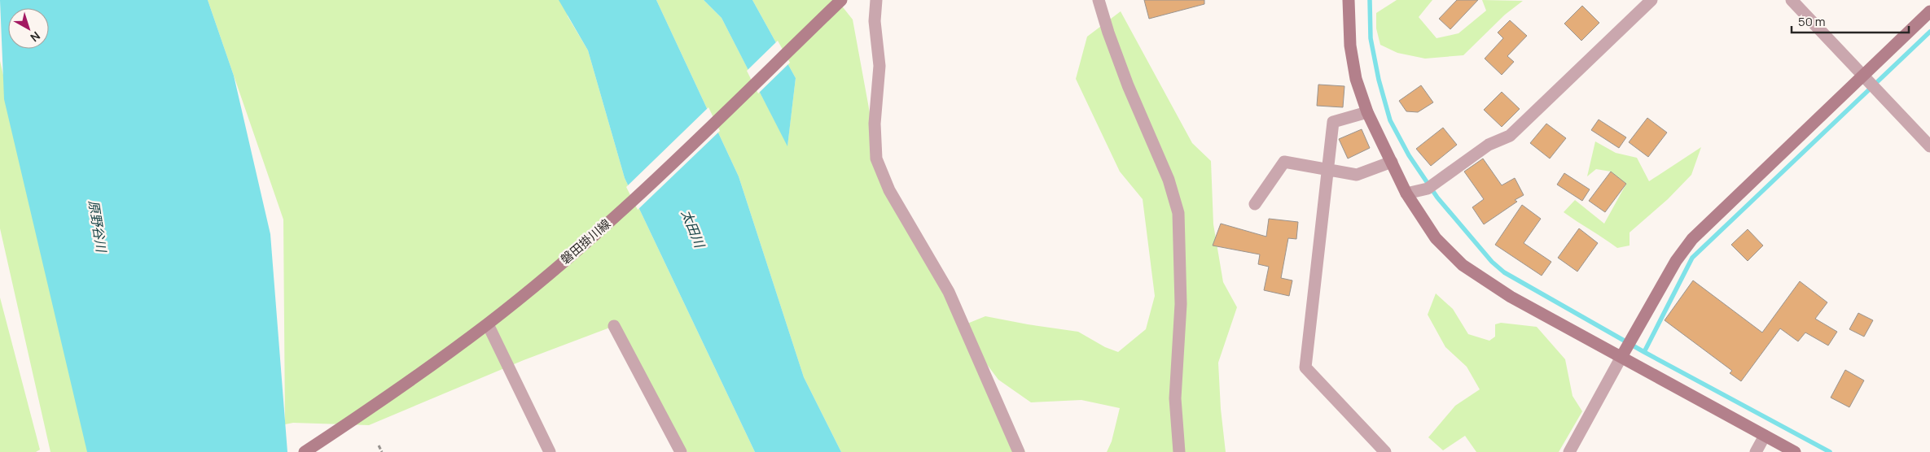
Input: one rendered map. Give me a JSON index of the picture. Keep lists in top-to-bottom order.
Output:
{
  "streets": {
    "street": ["磐田掛川線"]
  },
  "water": ["原野谷川", "太田川"],
  "scale_bar": "50 m",
  "north": "bottom right"
}
